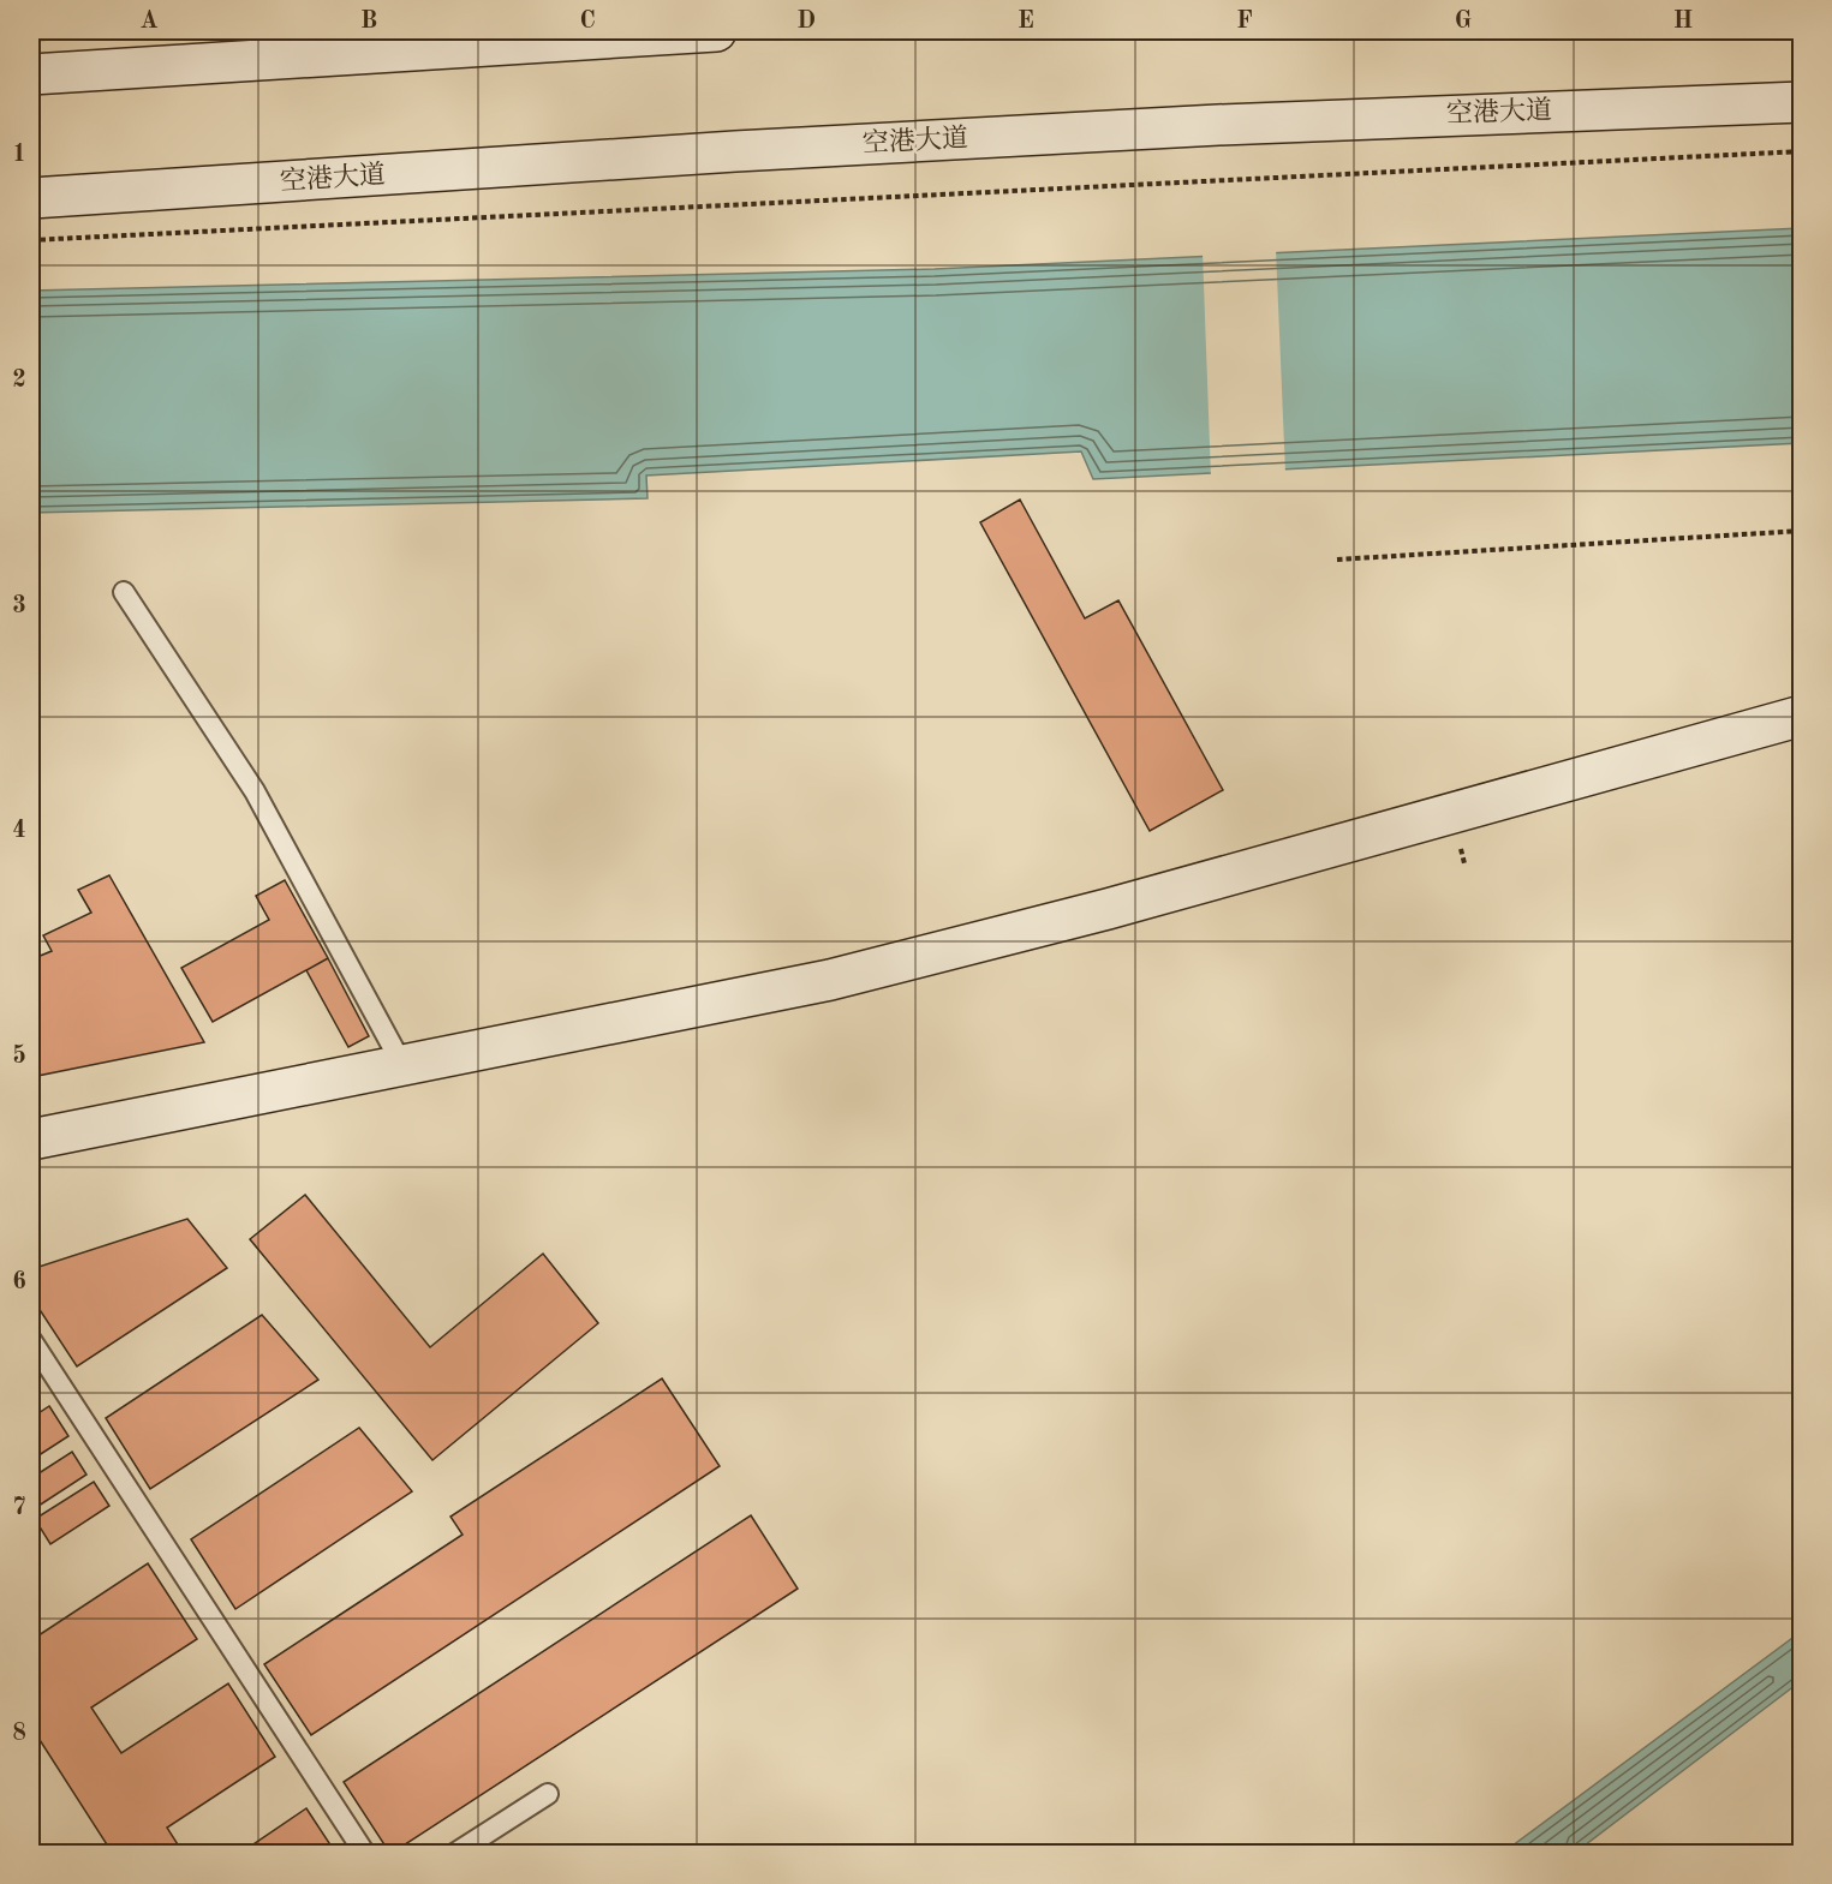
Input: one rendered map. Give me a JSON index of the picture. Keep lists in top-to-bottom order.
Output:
{
  "streets": {
    "main road": ["空港大道"]
  },
  "grid": {
    "columns": [
      "A",
      "B",
      "C",
      "D",
      "E",
      "F",
      "G",
      "H"
    ],
    "rows": [
      "1",
      "2",
      "3",
      "4",
      "5",
      "6",
      "7",
      "8"
    ]
  }
}
